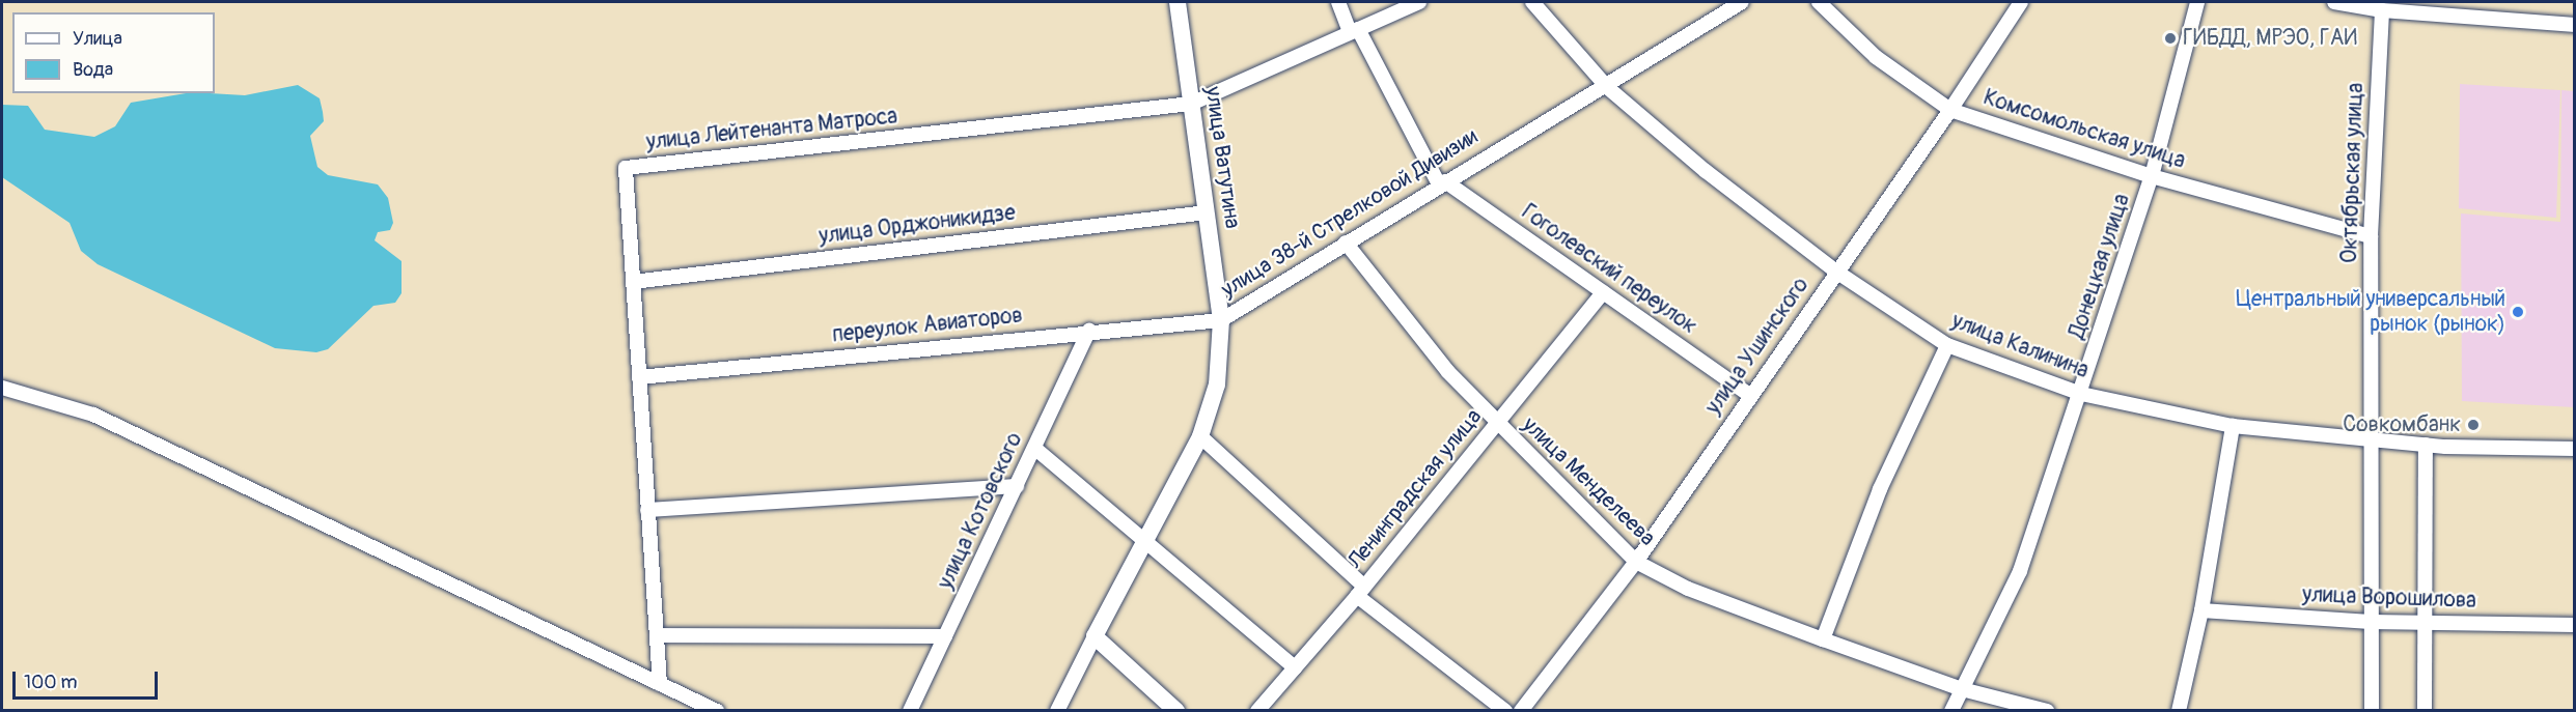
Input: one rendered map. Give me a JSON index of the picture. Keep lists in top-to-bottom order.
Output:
{
  "streets": {
    "main road": ["улица Ватутина", "улица 38-й Стрелковой Дивизии"],
    "street": [
      "улица Лейтенанта Матроса",
      "Комсомольская улица",
      "Октябрьская улица",
      "улица Орджоникидзе",
      "Донецкая улица",
      "Гоголевский переулок",
      "переулок Авиаторов",
      "улица Ушинского",
      "улица Калинина",
      "улица Менделеева",
      "Ленинградская улица",
      "улица Котовского",
      "улица Ворошилова"
    ]
  },
  "crossings": [
    ["улица Лейтенанта Матроса", "улица Ватутина"],
    ["улица Лейтенанта Матроса", "улица Орджоникидзе"],
    ["улица Лейтенанта Матроса", "Гоголевский переулок"],
    ["улица Лейтенанта Матроса", "переулок Авиаторов"],
    ["Комсомольская улица", "Октябрьская улица"],
    ["Комсомольская улица", "Донецкая улица"],
    ["Комсомольская улица", "улица Ушинского"],
    ["улица Ватутина", "улица 38-й Стрелковой Дивизии"],
    ["улица Ватутина", "улица Орджоникидзе"],
    ["улица Ватутина", "переулок Авиаторов"],
    ["Октябрьская улица", "улица Калинина"],
    ["Октябрьская улица", "улица Ворошилова"],
    ["улица 38-й Стрелковой Дивизии", "Гоголевский переулок"],
    ["улица 38-й Стрелковой Дивизии", "переулок Авиаторов"],
    ["улица 38-й Стрелковой Дивизии", "улица Калинина"],
    ["улица 38-й Стрелковой Дивизии", "улица Менделеева"],
    ["Донецкая улица", "улица Калинина"],
    ["Донецкая улица", "улица Менделеева"],
    ["Гоголевский переулок", "улица Ушинского"],
    ["Гоголевский переулок", "Ленинградская улица"],
    ["переулок Авиаторов", "улица Котовского"],
    ["улица Ушинского", "улица Калинина"],
    ["улица Ушинского", "улица Менделеева"],
    ["улица Менделеева", "Ленинградская улица"]
  ],
  "places": ["ГИБДД, МРЭО, ГАИ", "Центральный универсальный рынок (рынок)", "Совкомбанк"],
  "legend": ["Улица", "Вода"],
  "scale_bar": "100 m"
}
